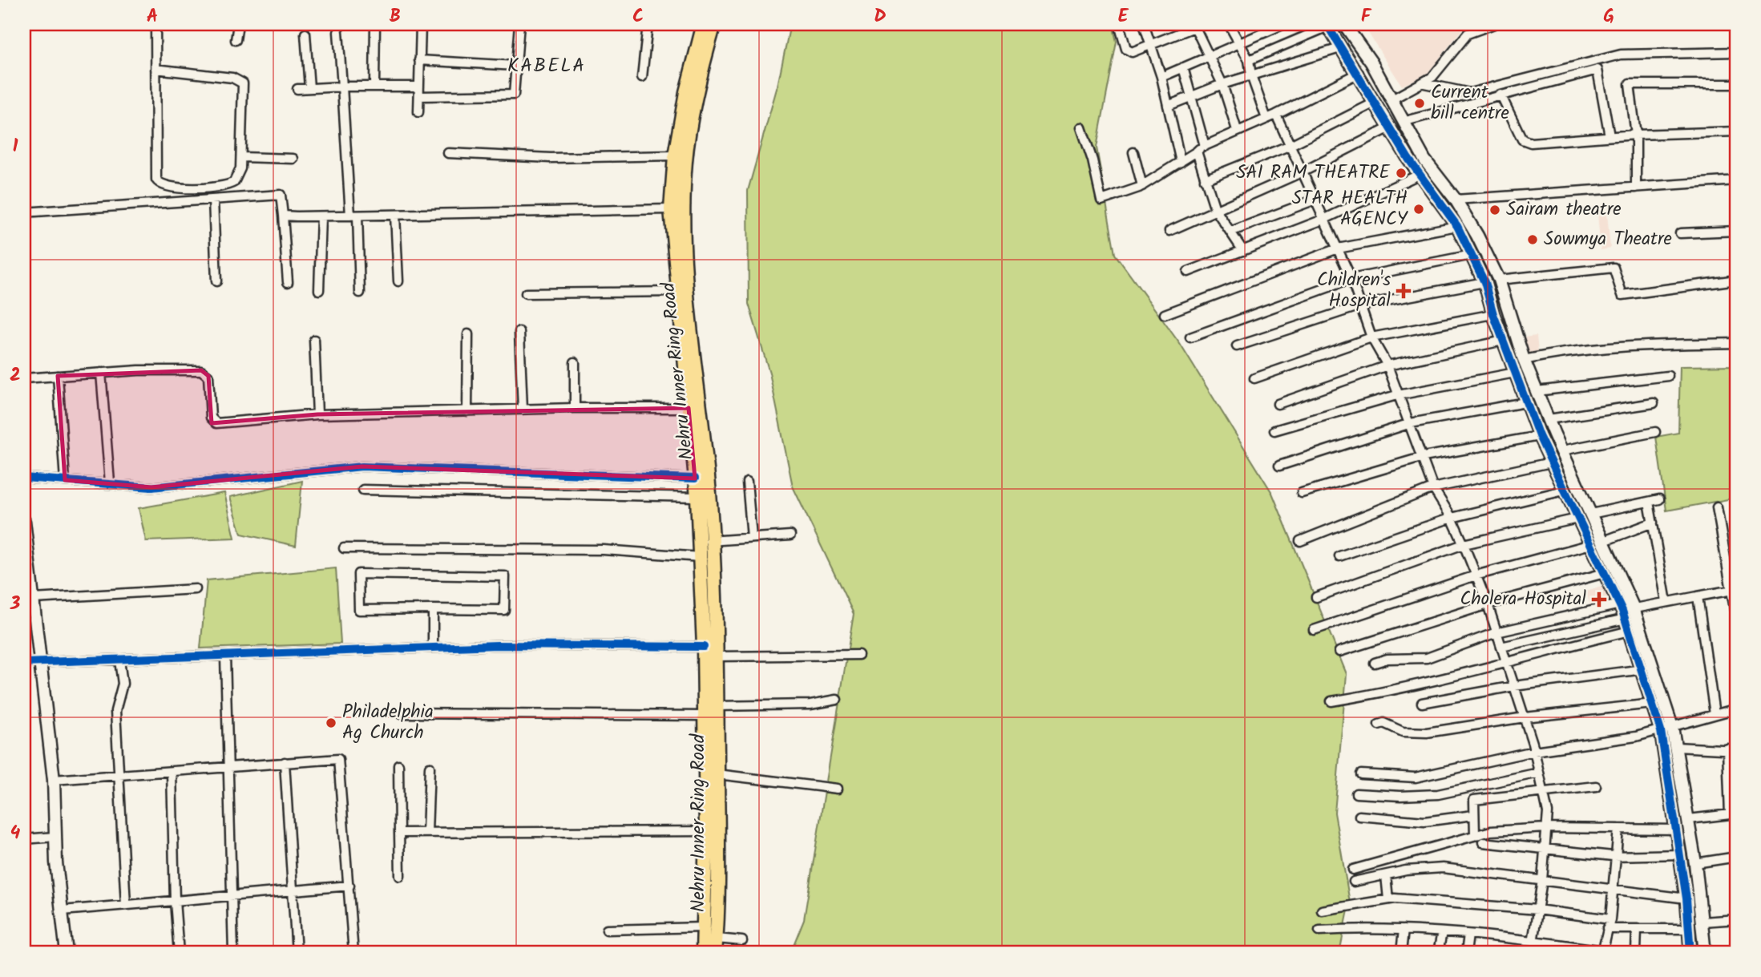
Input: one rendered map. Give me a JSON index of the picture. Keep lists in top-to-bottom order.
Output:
{
  "streets": {
    "main road": ["Nehru Inner Ring Road"]
  },
  "districts": ["KABELA"],
  "places": {
    "other": [
      "Current bill centre",
      "SAI RAM THEATRE",
      "STAR HEALTH AGENCY",
      "Sairam theatre",
      "Sowmya Theatre",
      "Philadelphia Ag Church"
    ],
    "health": ["Children's Hospital", "Cholera Hospital"]
  },
  "grid": {
    "columns": [
      "A",
      "B",
      "C",
      "D",
      "E",
      "F",
      "G"
    ],
    "rows": [
      "1",
      "2",
      "3",
      "4"
    ]
  }
}
